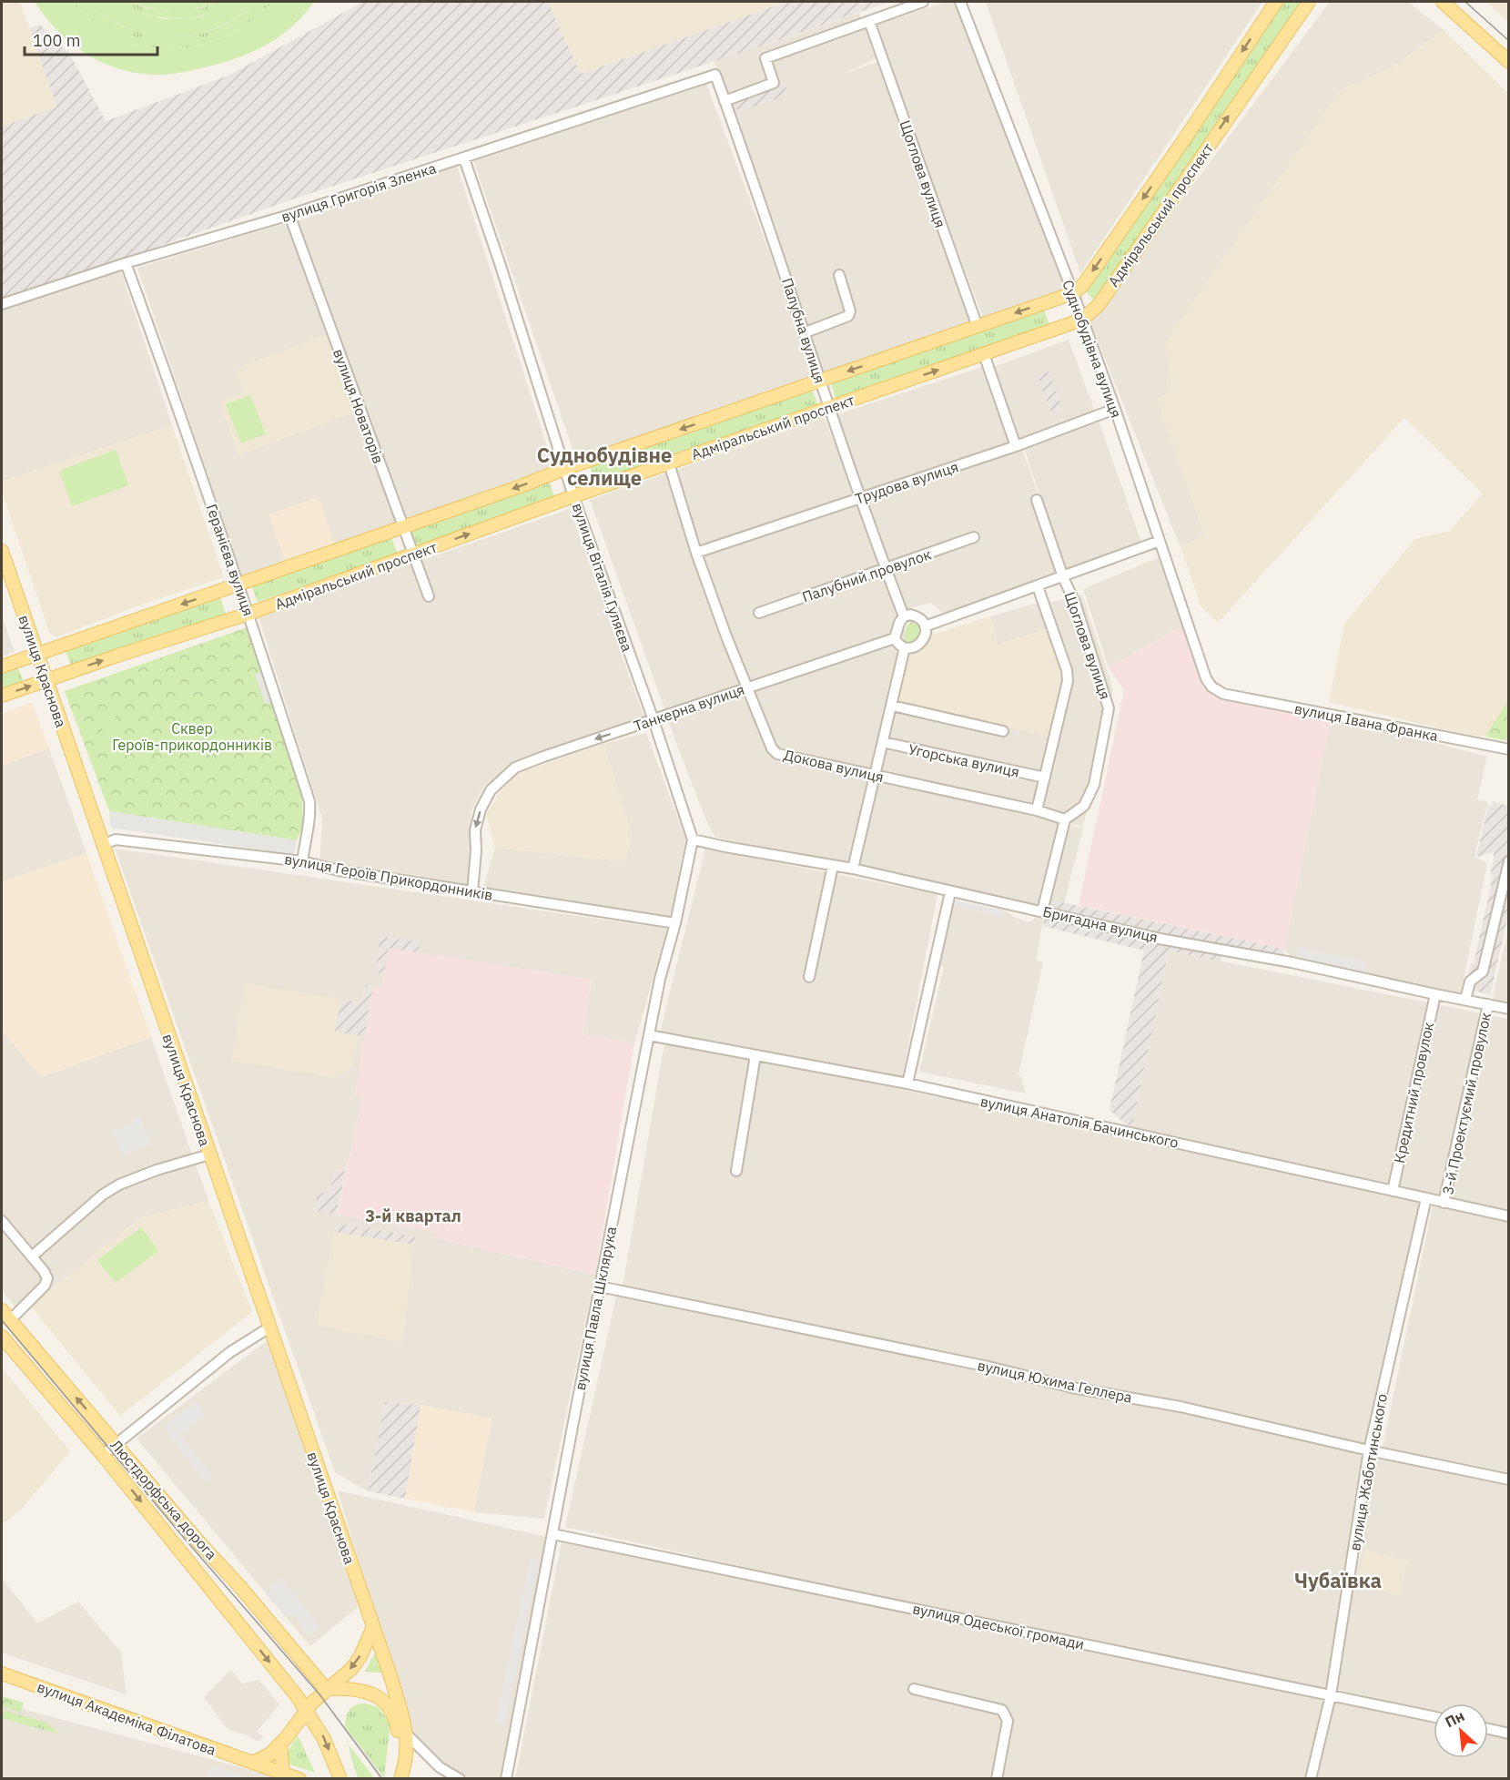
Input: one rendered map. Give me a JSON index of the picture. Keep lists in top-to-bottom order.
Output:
{
  "streets": {
    "main road": [
      "Адміральський проспект",
      "вулиця Краснова",
      "Люстдорфська дорога",
      "вулиця Академіка Філатова"
    ],
    "street": [
      "Щоглова вулиця",
      "вулиця Григорія Зленка",
      "Палубна вулиця",
      "Суднобудівна вулиця",
      "вулиця Новаторів",
      "Трудова вулиця",
      "Геранієва вулиця",
      "Палубний провулок",
      "вулиця Віталія Гуляєва",
      "Танкерна вулиця",
      "вулиця Івана Франка",
      "Угорська вулиця",
      "Докова вулиця",
      "вулиця Героїв Прикордонників",
      "Бригадна вулиця",
      "Кредитний провулок",
      "3-й Проектуємий провулок",
      "вулиця Анатолія Бачинського",
      "вулиця Павла Шклярука",
      "вулиця Юхима Геллера",
      "вулиця Жаботинського",
      "вулиця Одеської громади"
    ]
  },
  "crossings": [
    ["Щоглова вулиця", "Адміральський проспект"],
    ["Щоглова вулиця", "Докова вулиця"],
    ["вулиця Григорія Зленка", "Палубна вулиця"],
    ["вулиця Григорія Зленка", "вулиця Новаторів"],
    ["вулиця Григорія Зленка", "Геранієва вулиця"],
    ["вулиця Григорія Зленка", "вулиця Віталія Гуляєва"],
    ["Адміральський проспект", "Палубна вулиця"],
    ["Адміральський проспект", "Суднобудівна вулиця"],
    ["Адміральський проспект", "вулиця Новаторів"],
    ["Адміральський проспект", "Геранієва вулиця"],
    ["Адміральський проспект", "вулиця Віталія Гуляєва"],
    ["Адміральський проспект", "вулиця Краснова"],
    ["Адміральський проспект", "Докова вулиця"],
    ["Палубна вулиця", "Трудова вулиця"],
    ["Палубна вулиця", "Палубний провулок"],
    ["Палубна вулиця", "Танкерна вулиця"],
    ["Суднобудівна вулиця", "Трудова вулиця"],
    ["Суднобудівна вулиця", "вулиця Івана Франка"],
    ["Трудова вулиця", "Докова вулиця"],
    ["Геранієва вулиця", "вулиця Героїв Прикордонників"],
    ["вулиця Віталія Гуляєва", "Танкерна вулиця"],
    ["вулиця Віталія Гуляєва", "Бригадна вулиця"],
    ["вулиця Віталія Гуляєва", "вулиця Павла Шклярука"],
    ["вулиця Краснова", "вулиця Героїв Прикордонників"],
    ["Танкерна вулиця", "Докова вулиця"],
    ["Танкерна вулиця", "вулиця Героїв Прикордонників"],
    ["вулиця Героїв Прикордонників", "вулиця Павла Шклярука"],
    ["Бригадна вулиця", "Кредитний провулок"],
    ["Бригадна вулиця", "3-й Проектуємий провулок"],
    ["Бригадна вулиця", "вулиця Павла Шклярука"],
    ["Кредитний провулок", "вулиця Анатолія Бачинського"],
    ["3-й Проектуємий провулок", "вулиця Анатолія Бачинського"],
    ["вулиця Анатолія Бачинського", "вулиця Павла Шклярука"],
    ["вулиця Анатолія Бачинського", "вулиця Жаботинського"],
    ["вулиця Павла Шклярука", "вулиця Юхима Геллера"],
    ["вулиця Павла Шклярука", "вулиця Одеської громади"],
    ["вулиця Юхима Геллера", "вулиця Жаботинського"],
    ["вулиця Жаботинського", "вулиця Одеської громади"]
  ],
  "one_way": ["Танкерна вулиця"],
  "districts": ["Суднобудівне селище", "3-й квартал", "Чубаївка"],
  "parks": ["Сквер Героїв-прикордонників"],
  "scale_bar": "100 m",
  "north": "top left"
}
